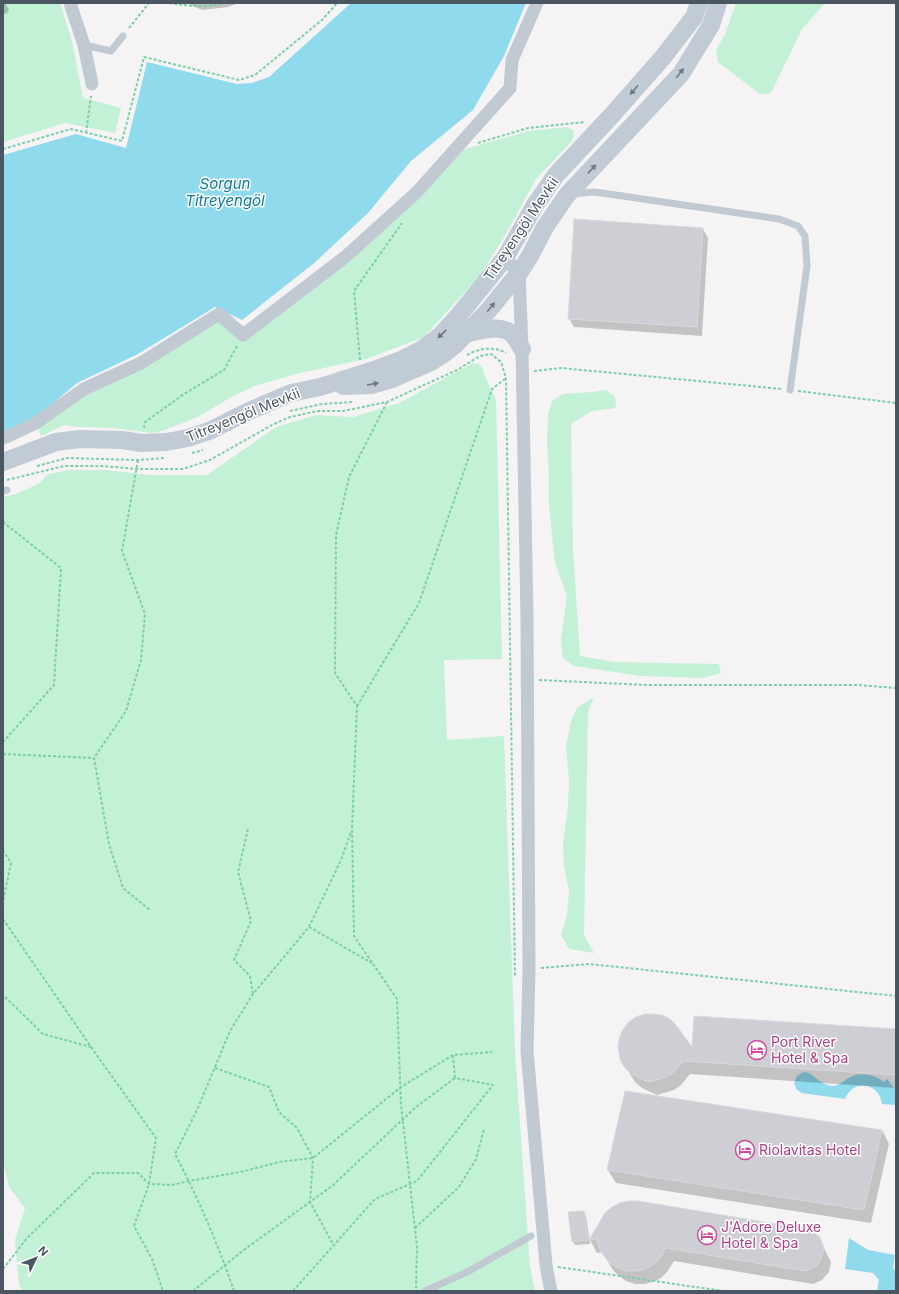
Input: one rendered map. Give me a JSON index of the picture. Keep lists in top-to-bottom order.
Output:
{
  "streets": {
    "street": ["Titreyengöl Mevkii"]
  },
  "water": ["Sorgun Titreyengöl"],
  "places": {
    "hotel": ["Port River Hotel & Spa", "Riolavitas Hotel", "J'Adore Deluxe Hotel & Spa"]
  },
  "north": "top right"
}
